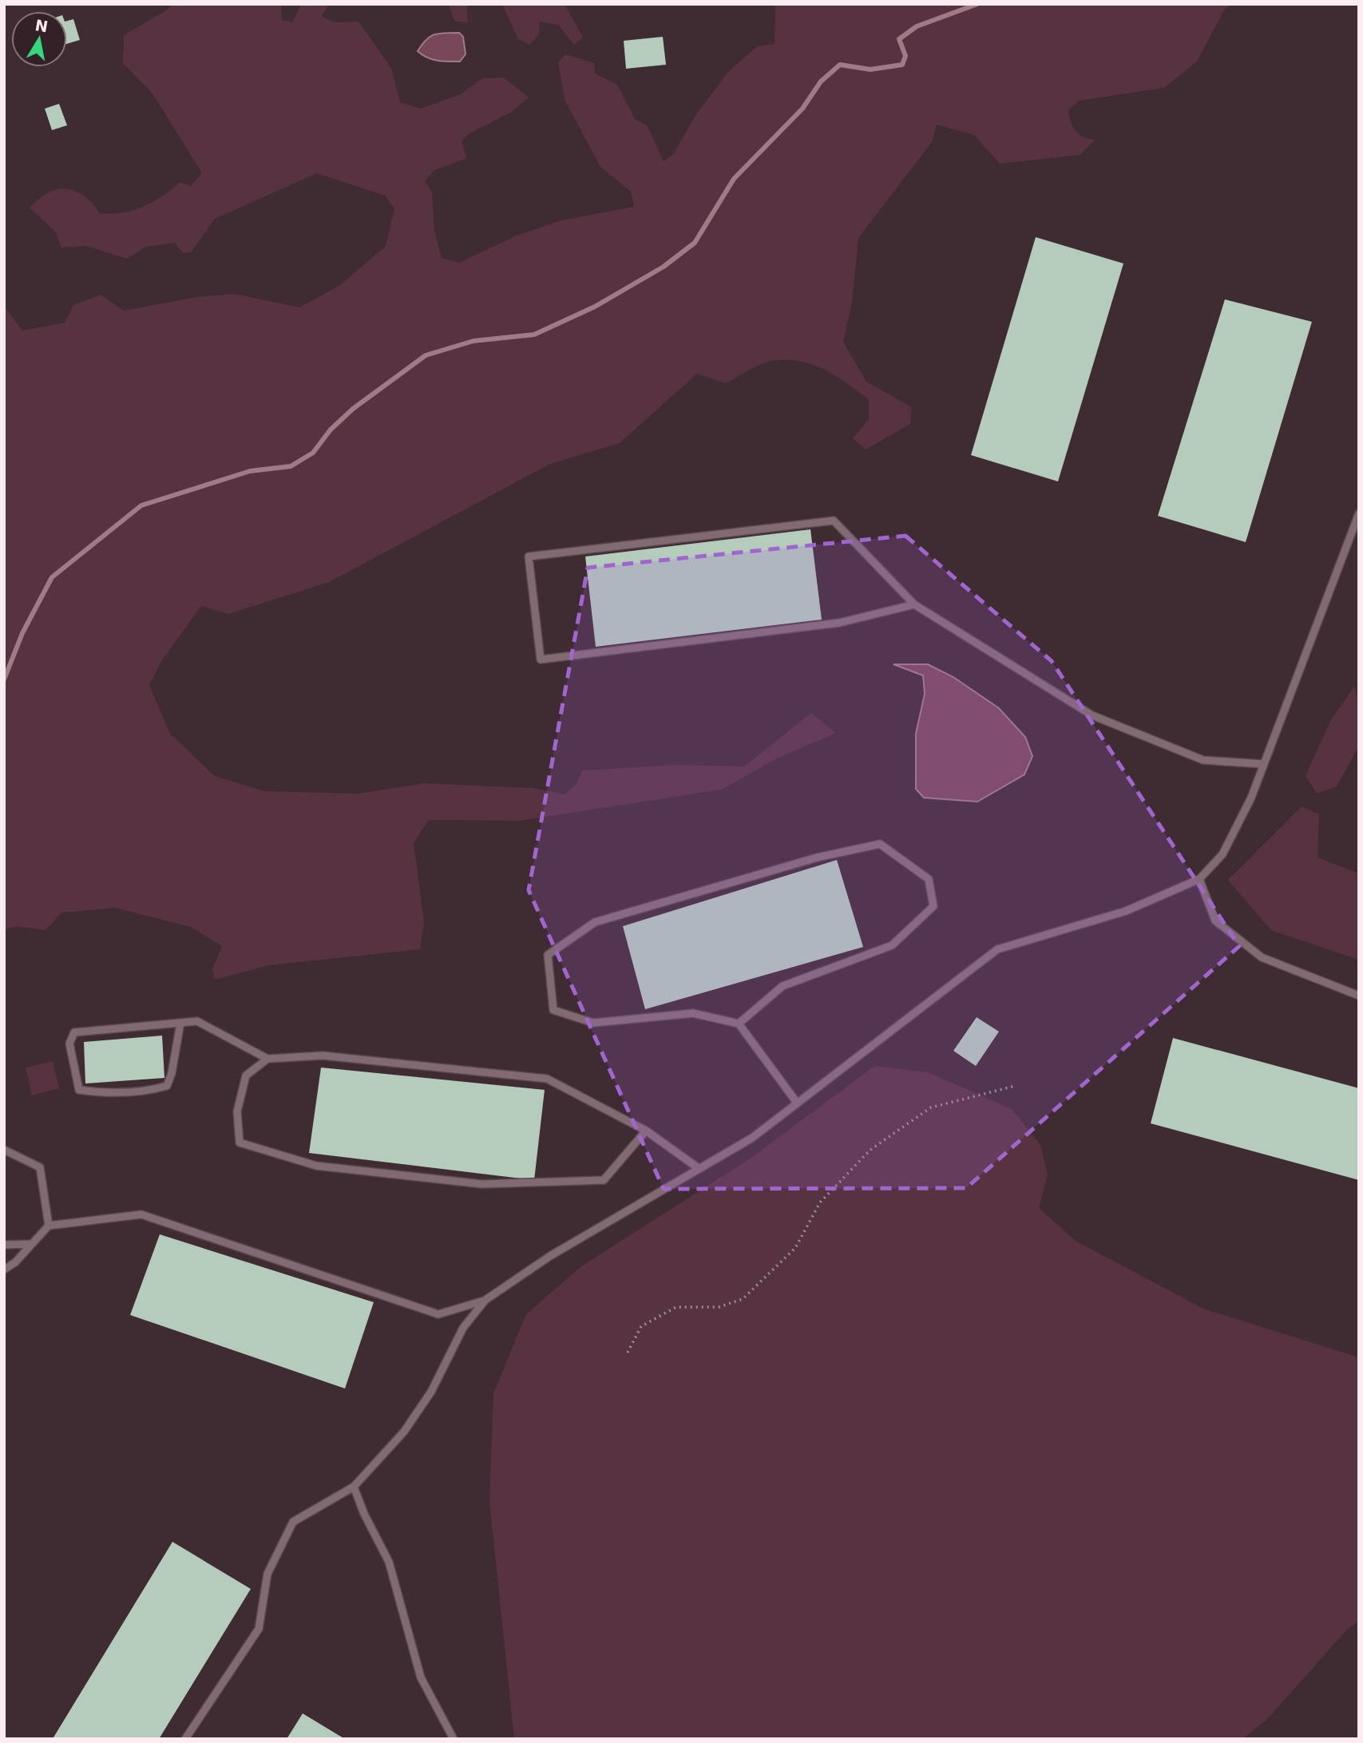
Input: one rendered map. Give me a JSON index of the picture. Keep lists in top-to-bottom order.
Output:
{
  "north": "top"
}
